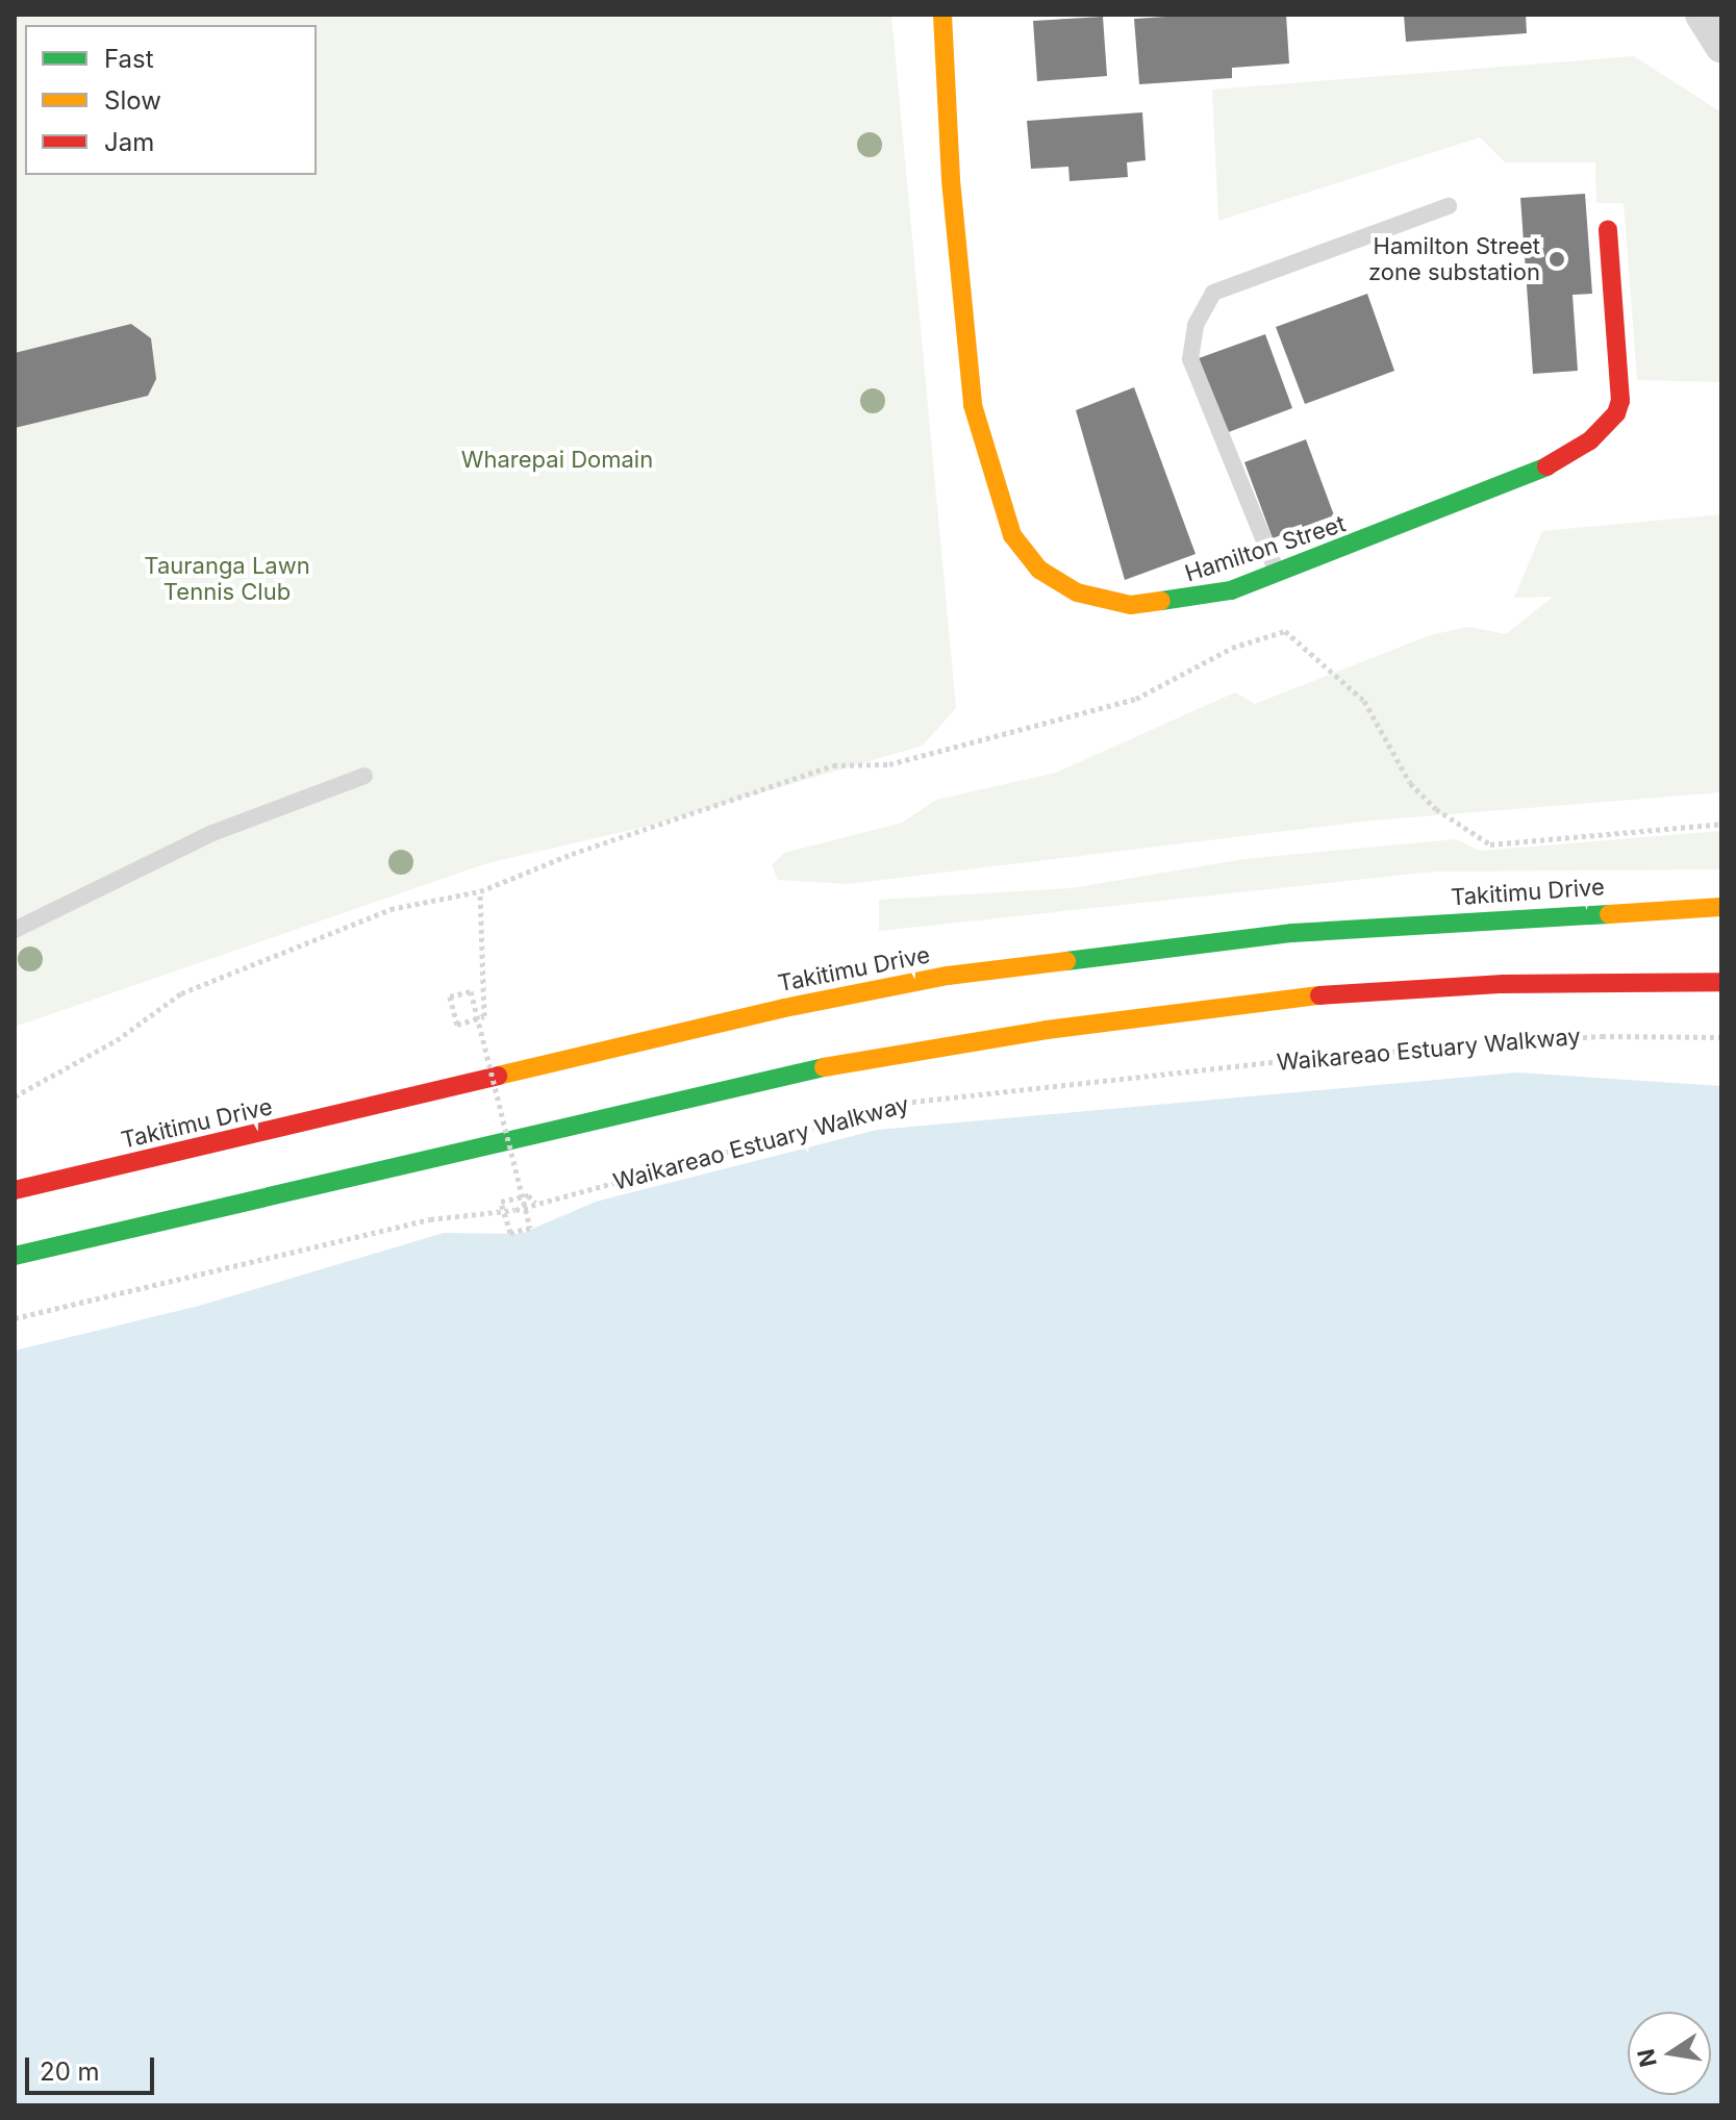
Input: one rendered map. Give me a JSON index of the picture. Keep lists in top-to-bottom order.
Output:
{
  "streets": {
    "main road": ["Hamilton Street", "Takitimu Drive"],
    "path": ["Waikareao Estuary Walkway"]
  },
  "parks": ["Wharepai Domain", "Tauranga Lawn Tennis Club"],
  "places": ["Hamilton Street zone substation"],
  "legend": ["Fast", "Slow", "Jam"],
  "scale_bar": "20 m",
  "north": "left"
}
